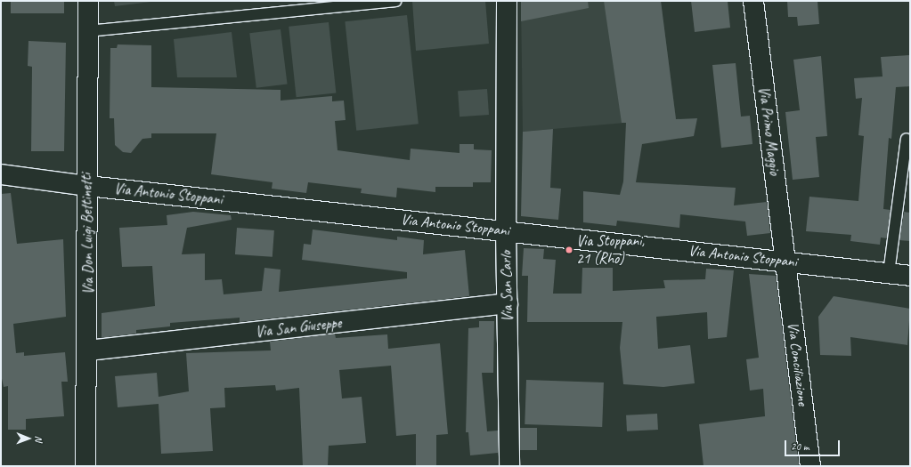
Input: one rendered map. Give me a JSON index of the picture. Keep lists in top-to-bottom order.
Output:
{
  "streets": {
    "street": [
      "Via Primo Maggio",
      "Via Antonio Stoppani",
      "Via Don Luigi Bettinetti",
      "Via San Carlo",
      "Via San Giuseppe",
      "Via Conciliazione"
    ]
  },
  "crossings": [
    ["Via Primo Maggio", "Via Antonio Stoppani"],
    ["Via Primo Maggio", "Via Conciliazione"],
    ["Via Antonio Stoppani", "Via Don Luigi Bettinetti"],
    ["Via Antonio Stoppani", "Via San Carlo"],
    ["Via Antonio Stoppani", "Via Conciliazione"],
    ["Via Don Luigi Bettinetti", "Via San Giuseppe"],
    ["Via San Carlo", "Via San Giuseppe"]
  ],
  "places": ["Via Stoppani, 21 (Rho)"],
  "scale_bar": "20 m",
  "north": "right"
}
